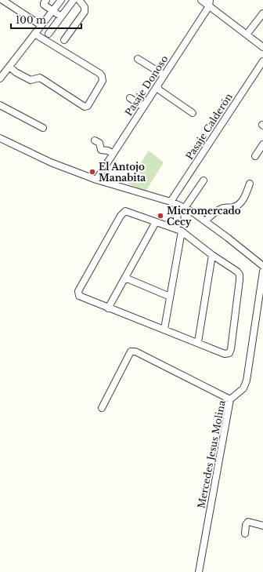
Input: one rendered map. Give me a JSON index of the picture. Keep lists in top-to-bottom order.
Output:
{
  "streets": {
    "street": ["Pasaje Donoso", "Pasaje Calderón", "Mercedes Jesus Molina"]
  },
  "places": ["El Antojo Manabita", "Micromercado Cecy"],
  "scale_bar": "100 m"
}
